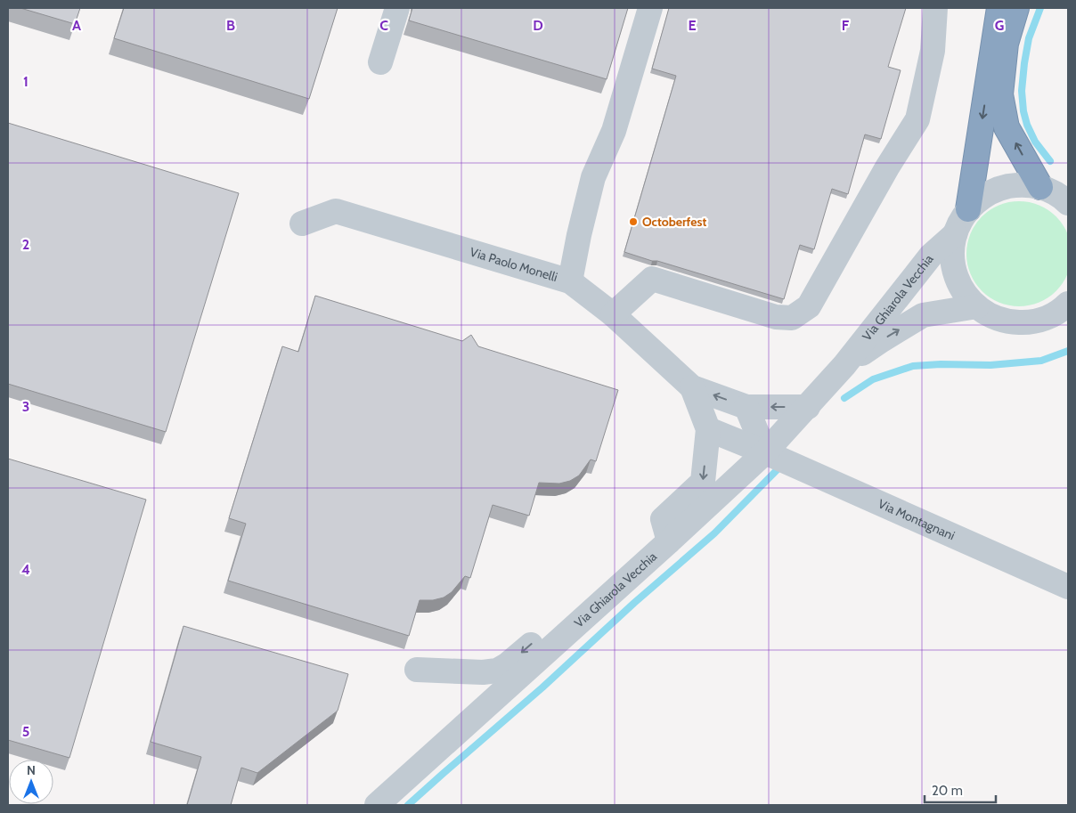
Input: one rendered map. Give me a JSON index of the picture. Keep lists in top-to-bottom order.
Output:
{
  "streets": {
    "street": ["Via Paolo Monelli", "Via Ghiarola Vecchia", "Via Montagnani"]
  },
  "crossings": [
    ["Via Ghiarola Vecchia", "Via Montagnani"]
  ],
  "places": ["Octoberfest"],
  "scale_bar": "20 m",
  "north": "top",
  "grid": {
    "columns": [
      "A",
      "B",
      "C",
      "D",
      "E",
      "F",
      "G"
    ],
    "rows": [
      "1",
      "2",
      "3",
      "4",
      "5"
    ]
  }
}
